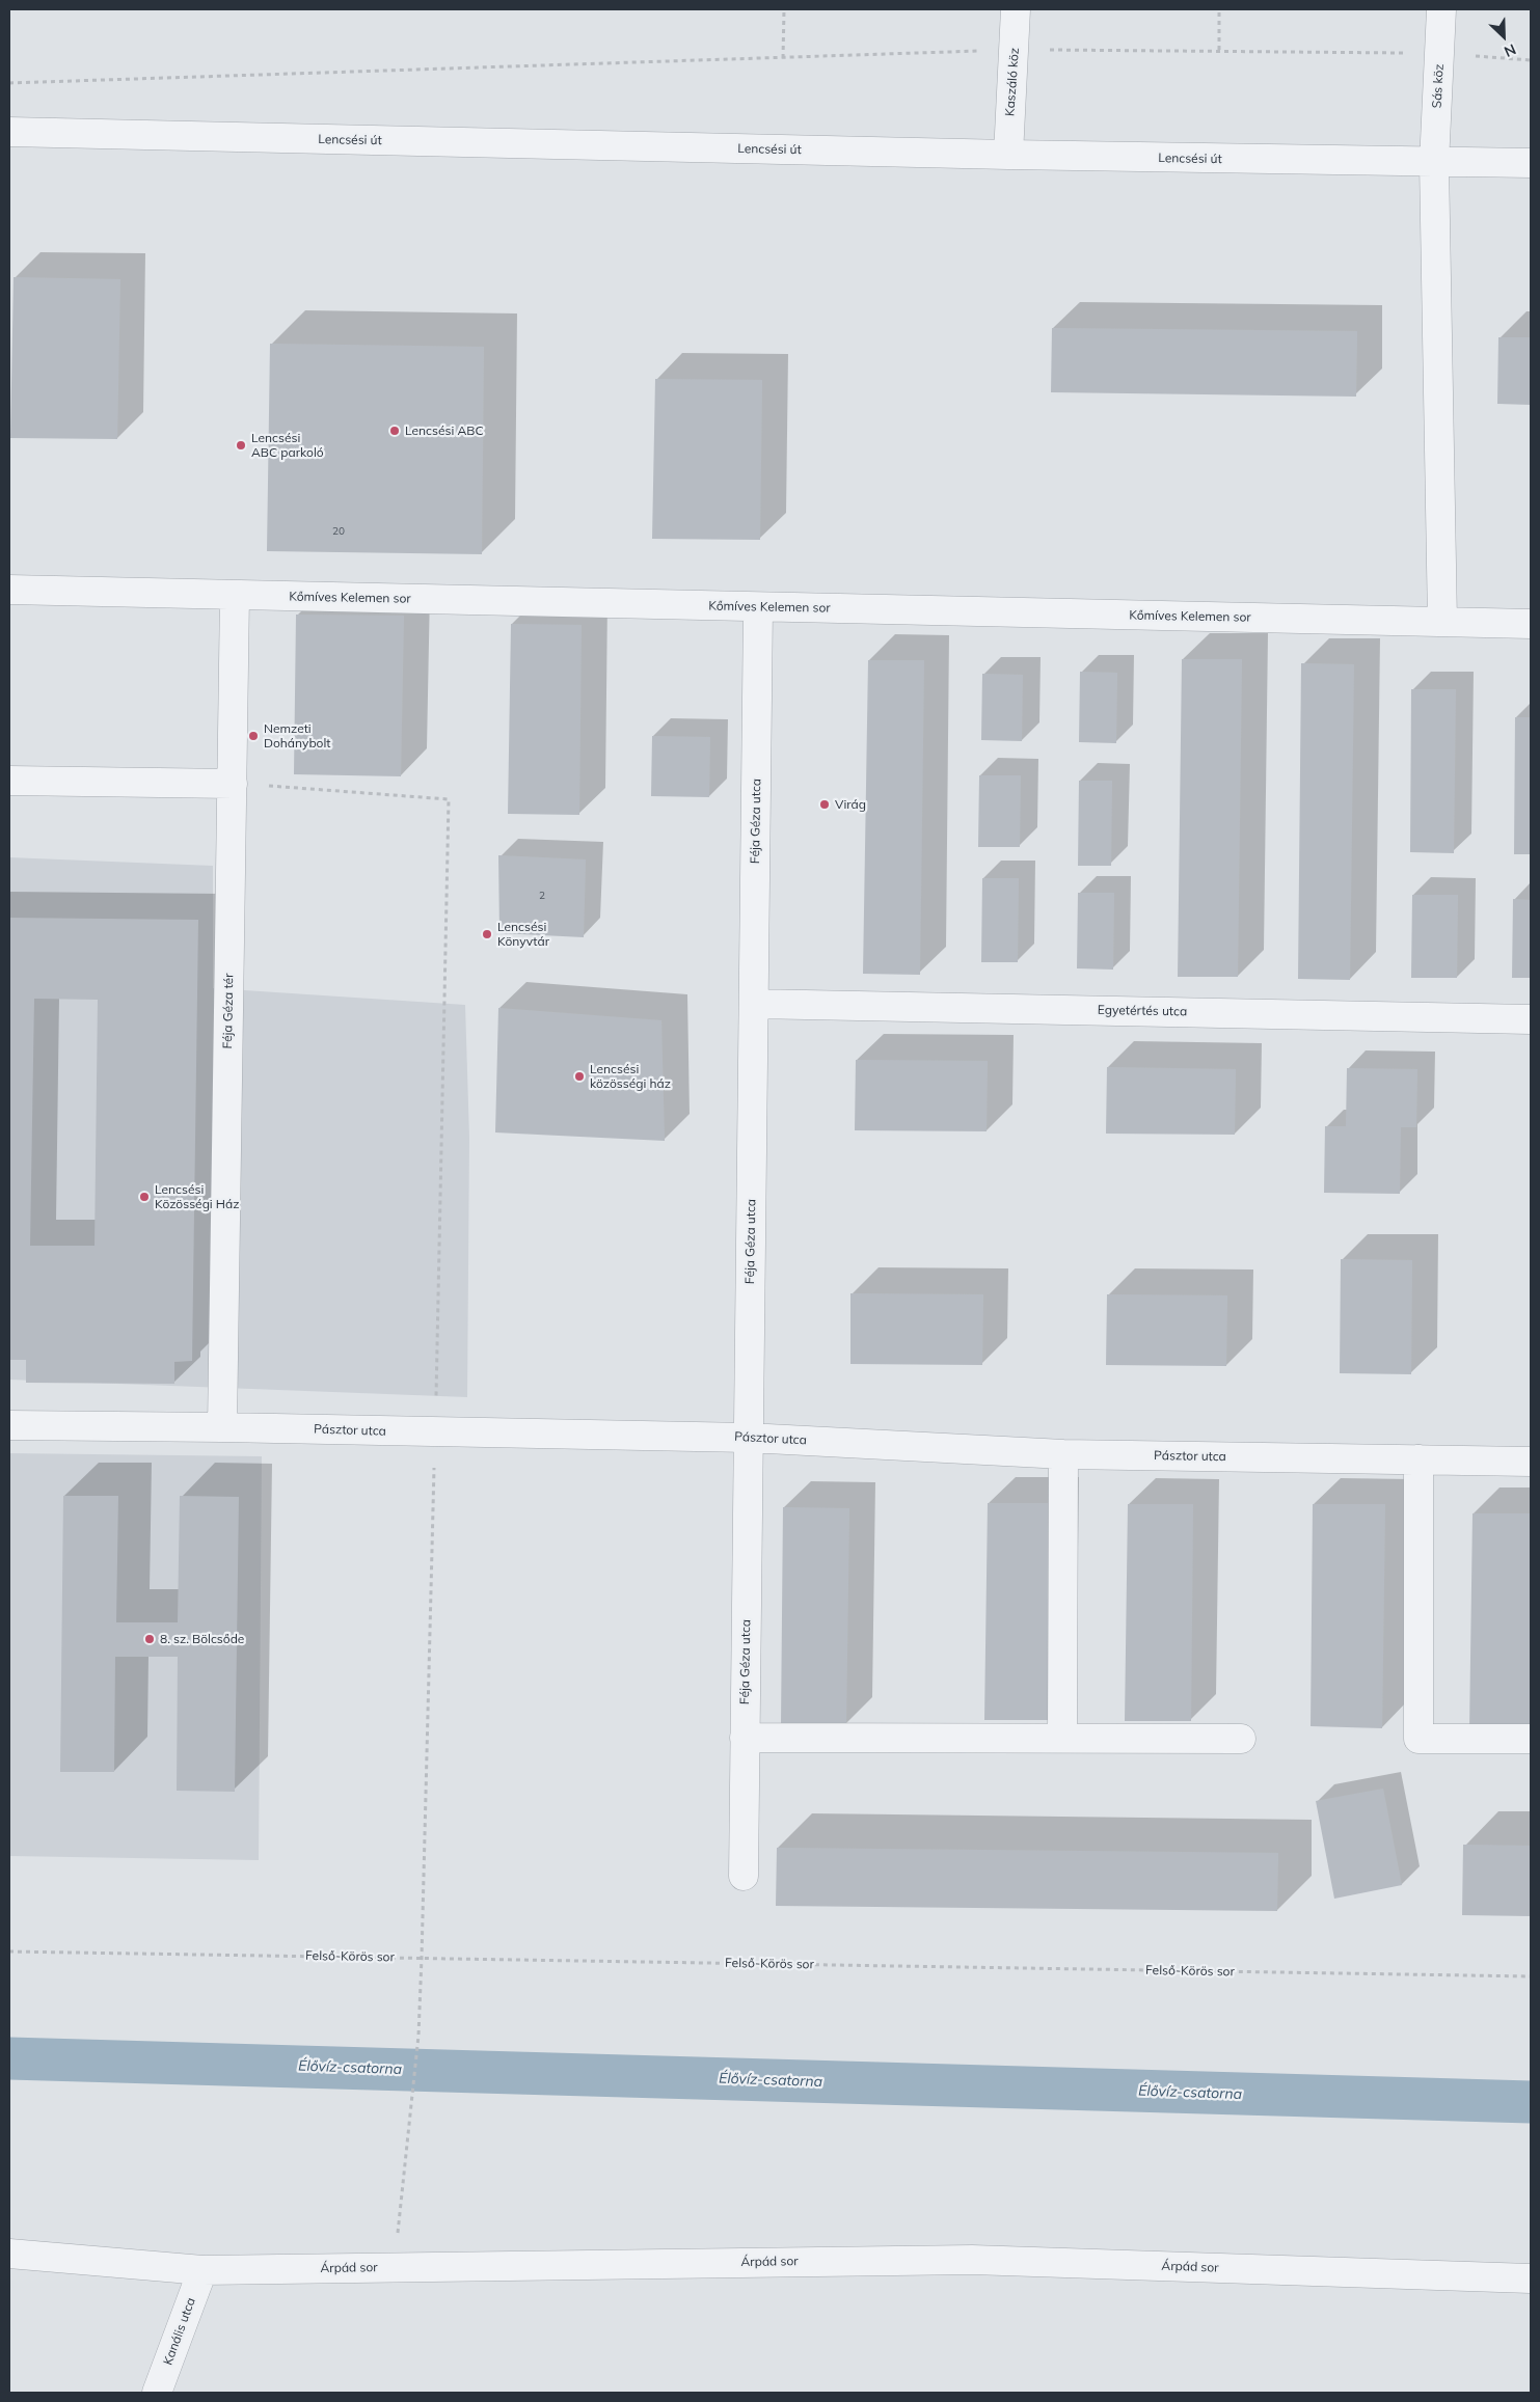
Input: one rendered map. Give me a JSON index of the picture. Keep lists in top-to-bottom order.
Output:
{
  "streets": {
    "street": [
      "Kaszáló köz",
      "Sás köz",
      "Lencsési út",
      "Kőmíves Kelemen sor",
      "Féja Géza utca",
      "Féja Géza tér",
      "Egyetértés utca",
      "Pásztor utca",
      "Árpád sor",
      "Kanális utca"
    ],
    "path": ["Felső-Körös sor"]
  },
  "crossings": [
    ["Kaszáló köz", "Lencsési út"],
    ["Sás köz", "Lencsési út"],
    ["Sás köz", "Kőmíves Kelemen sor"],
    ["Kőmíves Kelemen sor", "Féja Géza utca"],
    ["Kőmíves Kelemen sor", "Féja Géza tér"],
    ["Féja Géza utca", "Egyetértés utca"],
    ["Féja Géza utca", "Pásztor utca"],
    ["Féja Géza tér", "Pásztor utca"],
    ["Árpád sor", "Kanális utca"]
  ],
  "water": ["Élővíz-csatorna"],
  "places": [
    "Lencsési ABC",
    "Lencsési ABC parkoló",
    "Nemzeti Dohánybolt",
    "Virág",
    "Lencsési Könyvtár",
    "Lencsési közösségi ház",
    "Lencsési Közösségi Ház",
    "8. sz. Bölcsőde"
  ],
  "house_numbers": ["20", "2"],
  "north": "bottom right"
}
